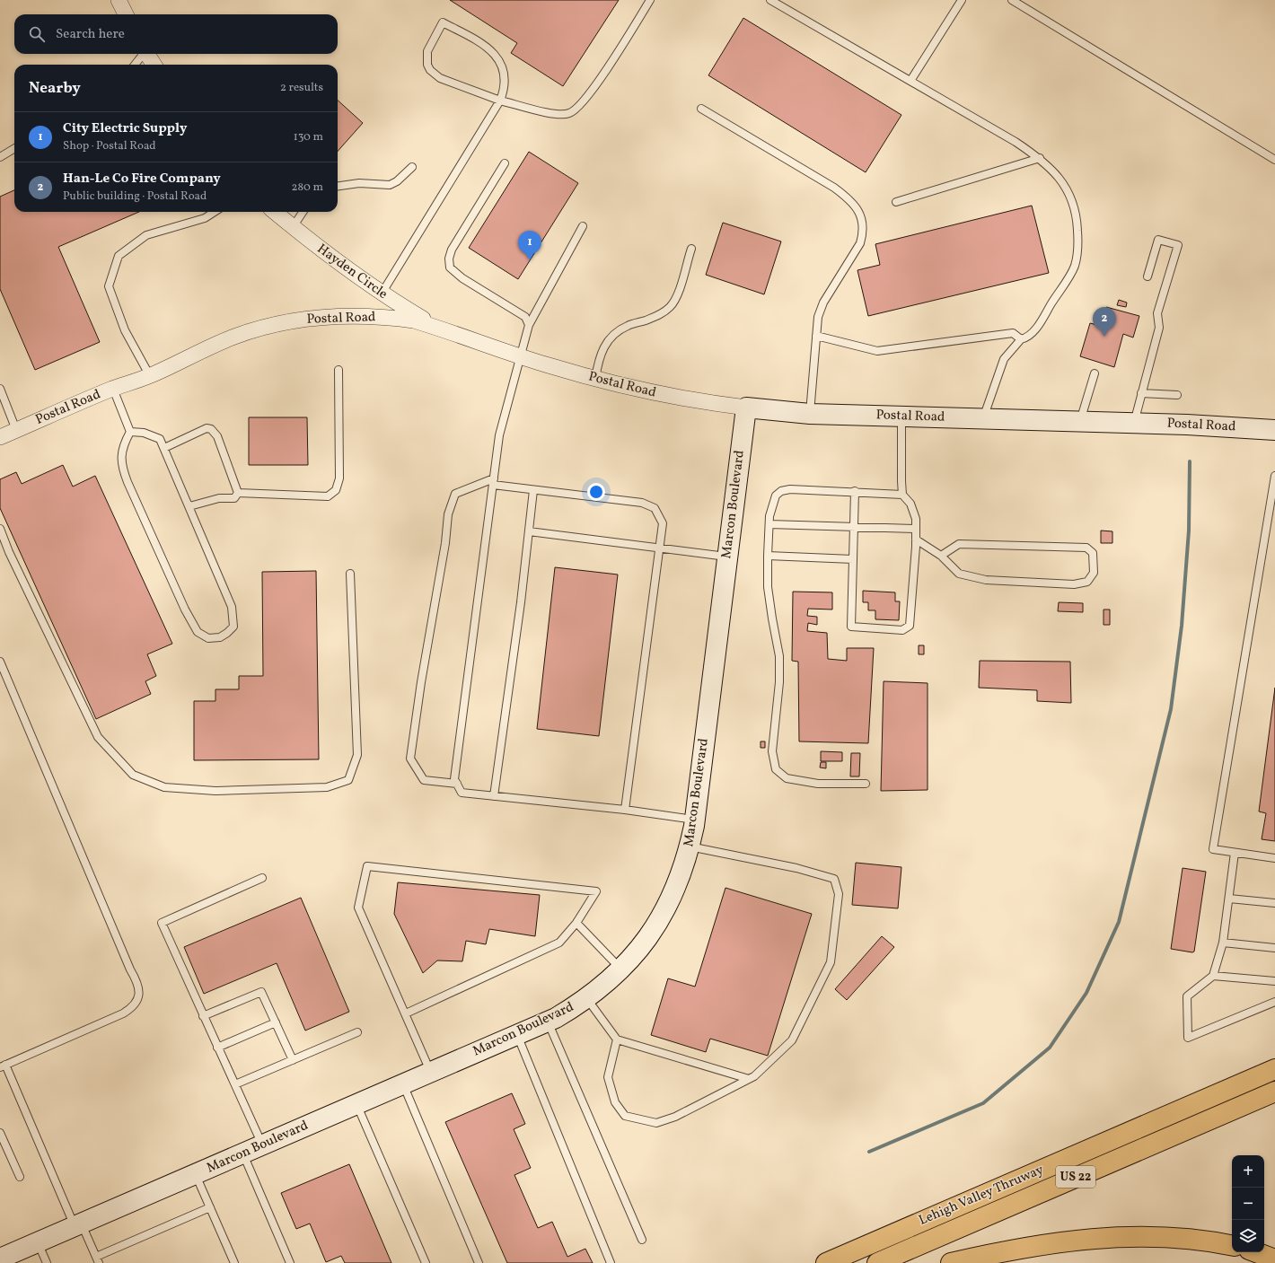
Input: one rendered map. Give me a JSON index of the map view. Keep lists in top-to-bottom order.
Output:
{
  "streets": {
    "highway": ["US 22", "Lehigh Valley Thruway"],
    "street": ["Hayden Circle", "Postal Road", "Marcon Boulevard"]
  },
  "crossings": [
    ["Hayden Circle", "Postal Road"],
    ["Postal Road", "Marcon Boulevard"]
  ],
  "page": {
    "search": "Search here",
    "heading": ["Nearby", "2 results"],
    "list": [
      {
        "mark": "1",
        "name": "City Electric Supply",
        "note": "Shop · Postal Road",
        "value": "130 m"
      },
      {
        "mark": "2",
        "name": "Han-Le Co Fire Company",
        "note": "Public building · Postal Road",
        "value": "280 m"
      }
    ],
    "pins": ["1", "2"],
    "map_buttons": ["+", "−"]
  }
}
